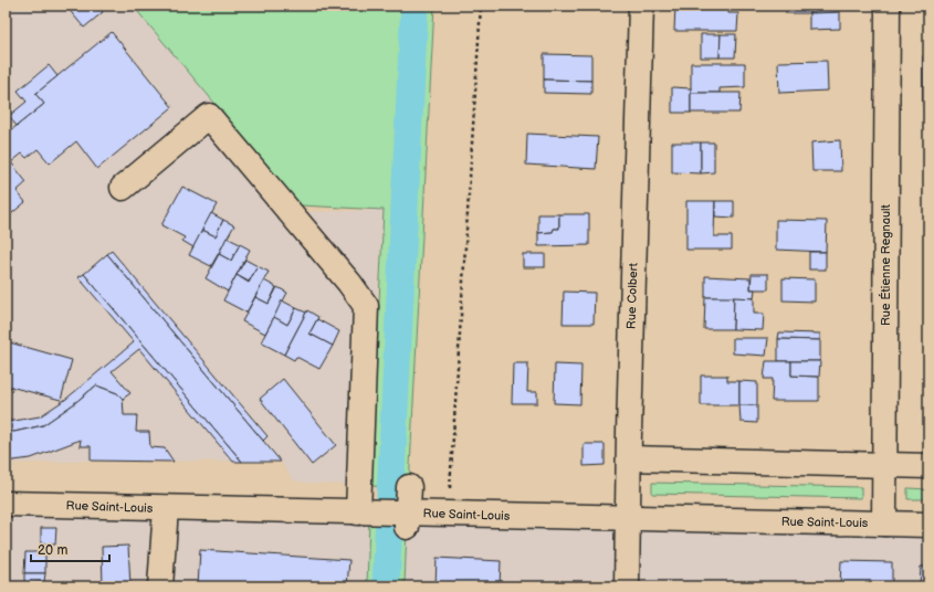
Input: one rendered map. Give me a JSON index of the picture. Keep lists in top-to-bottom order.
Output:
{
  "streets": {
    "street": ["Rue Étienne Regnault", "Rue Colbert", "Rue Saint-Louis"]
  },
  "crossings": [
    ["Rue Étienne Regnault", "Rue Saint-Louis"],
    ["Rue Colbert", "Rue Saint-Louis"]
  ],
  "scale_bar": "20 m"
}
